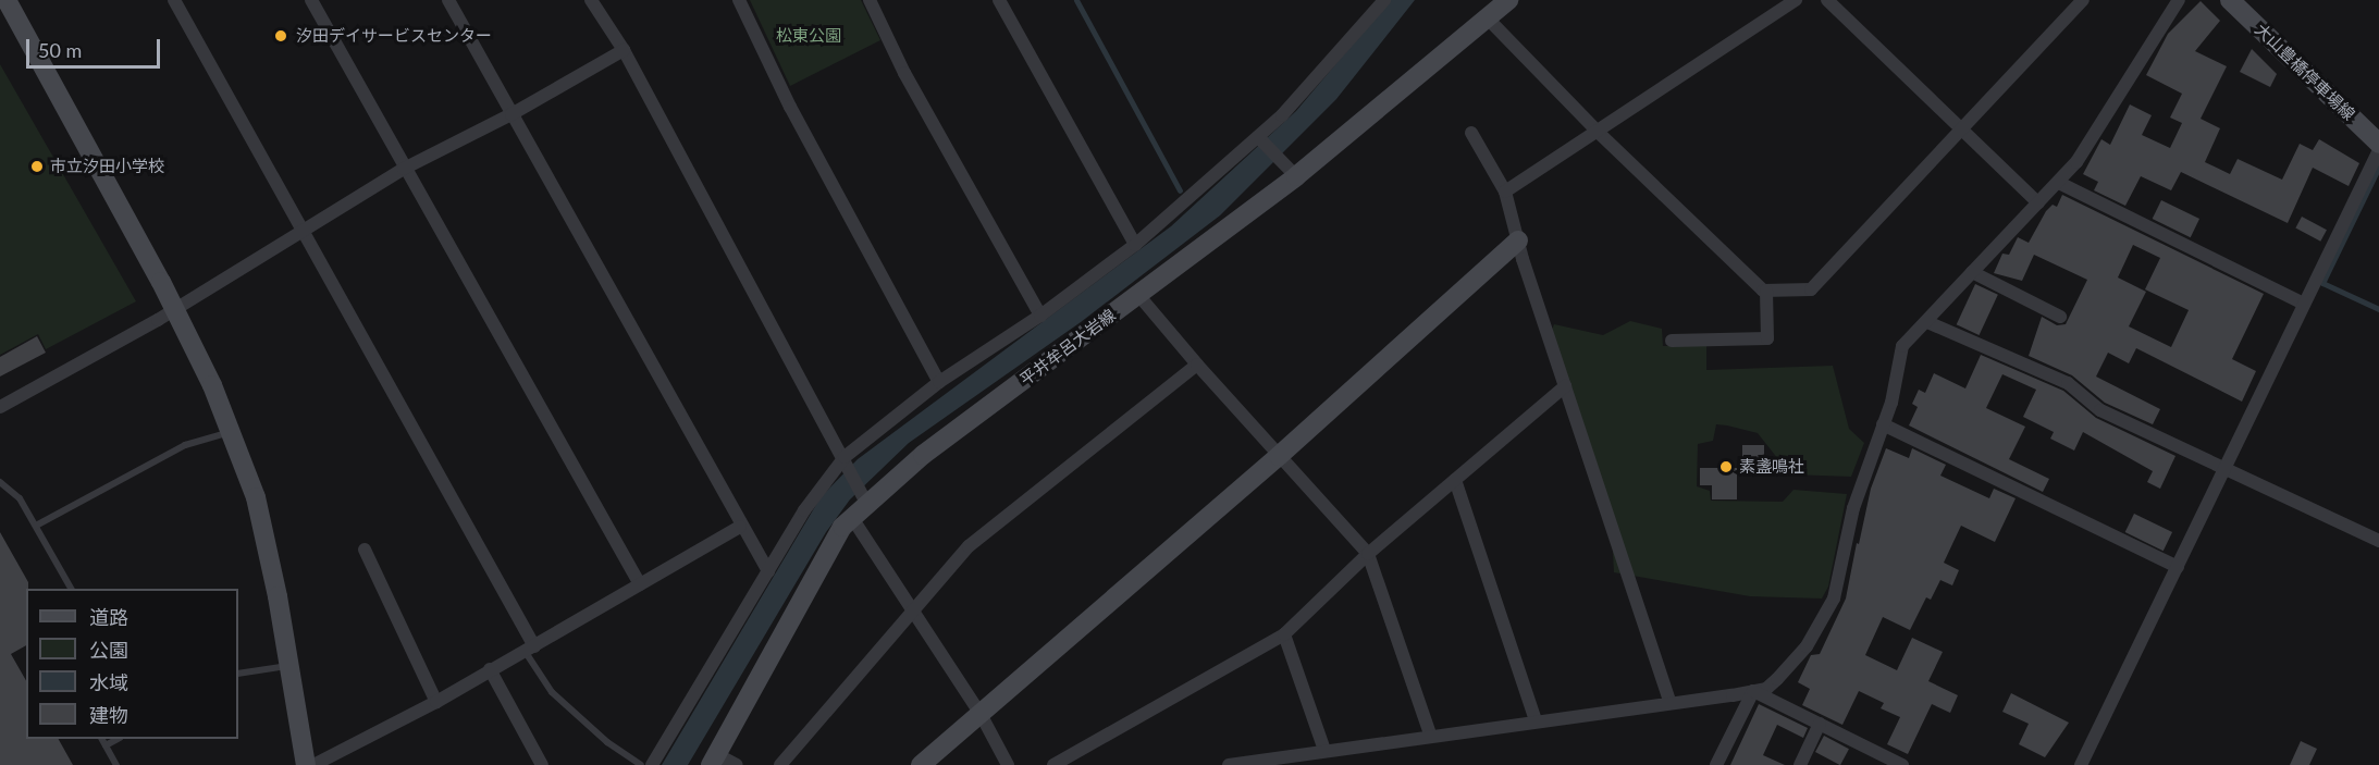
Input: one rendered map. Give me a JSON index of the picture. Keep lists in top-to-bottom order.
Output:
{
  "streets": {
    "street": ["大山豊橋停車場線", "平井牟呂大岩線"]
  },
  "parks": ["松東公園"],
  "places": ["汐田デイサービスセンター", "市立汐田小学校", "素盞鳴社"],
  "legend": [
    "道路",
    "公園",
    "水域",
    "建物"
  ],
  "scale_bar": "50 m"
}
